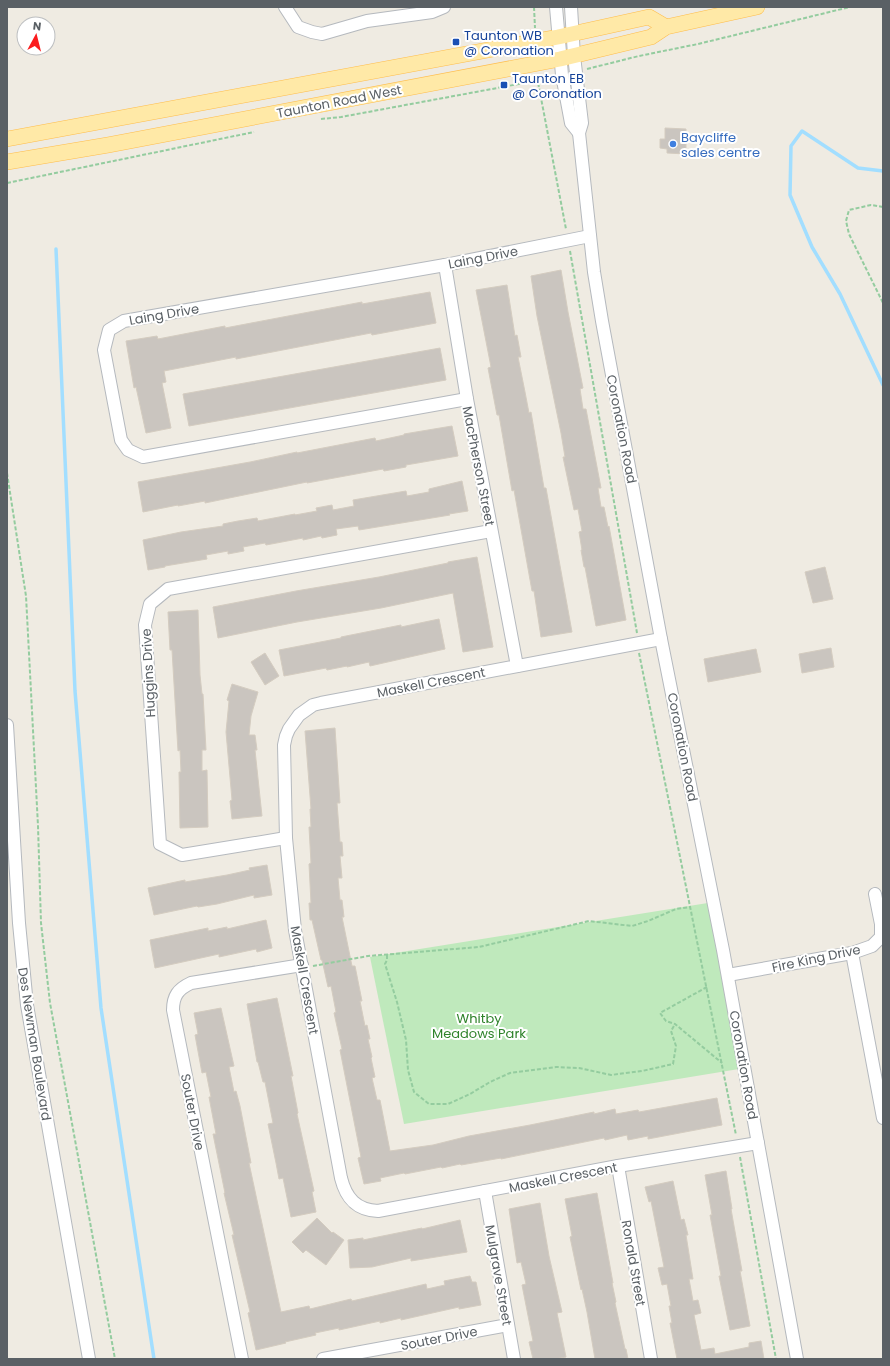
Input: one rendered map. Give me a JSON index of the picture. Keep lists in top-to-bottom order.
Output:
{
  "streets": {
    "main road": ["Taunton Road West"],
    "street": [
      "Laing Drive",
      "Coronation Road",
      "MacPherson Street",
      "Huggins Drive",
      "Maskell Crescent",
      "Fire King Drive",
      "Des Newman Boulevard",
      "Souter Drive",
      "Ronald Street",
      "Mulgrave Street"
    ]
  },
  "crossings": [
    ["Taunton Road West", "Coronation Road"],
    ["Laing Drive", "Coronation Road"],
    ["Laing Drive", "MacPherson Street"],
    ["Coronation Road", "Maskell Crescent"],
    ["Coronation Road", "Fire King Drive"],
    ["MacPherson Street", "Huggins Drive"],
    ["MacPherson Street", "Maskell Crescent"],
    ["Huggins Drive", "Maskell Crescent"],
    ["Maskell Crescent", "Souter Drive"],
    ["Maskell Crescent", "Ronald Street"],
    ["Maskell Crescent", "Mulgrave Street"],
    ["Souter Drive", "Mulgrave Street"]
  ],
  "parks": ["Whitby Meadows Park"],
  "places": {
    "transit": ["Taunton WB @ Coronation", "Taunton EB @ Coronation"],
    "other": ["Baycliffe sales centre"]
  },
  "north": "top"
}
